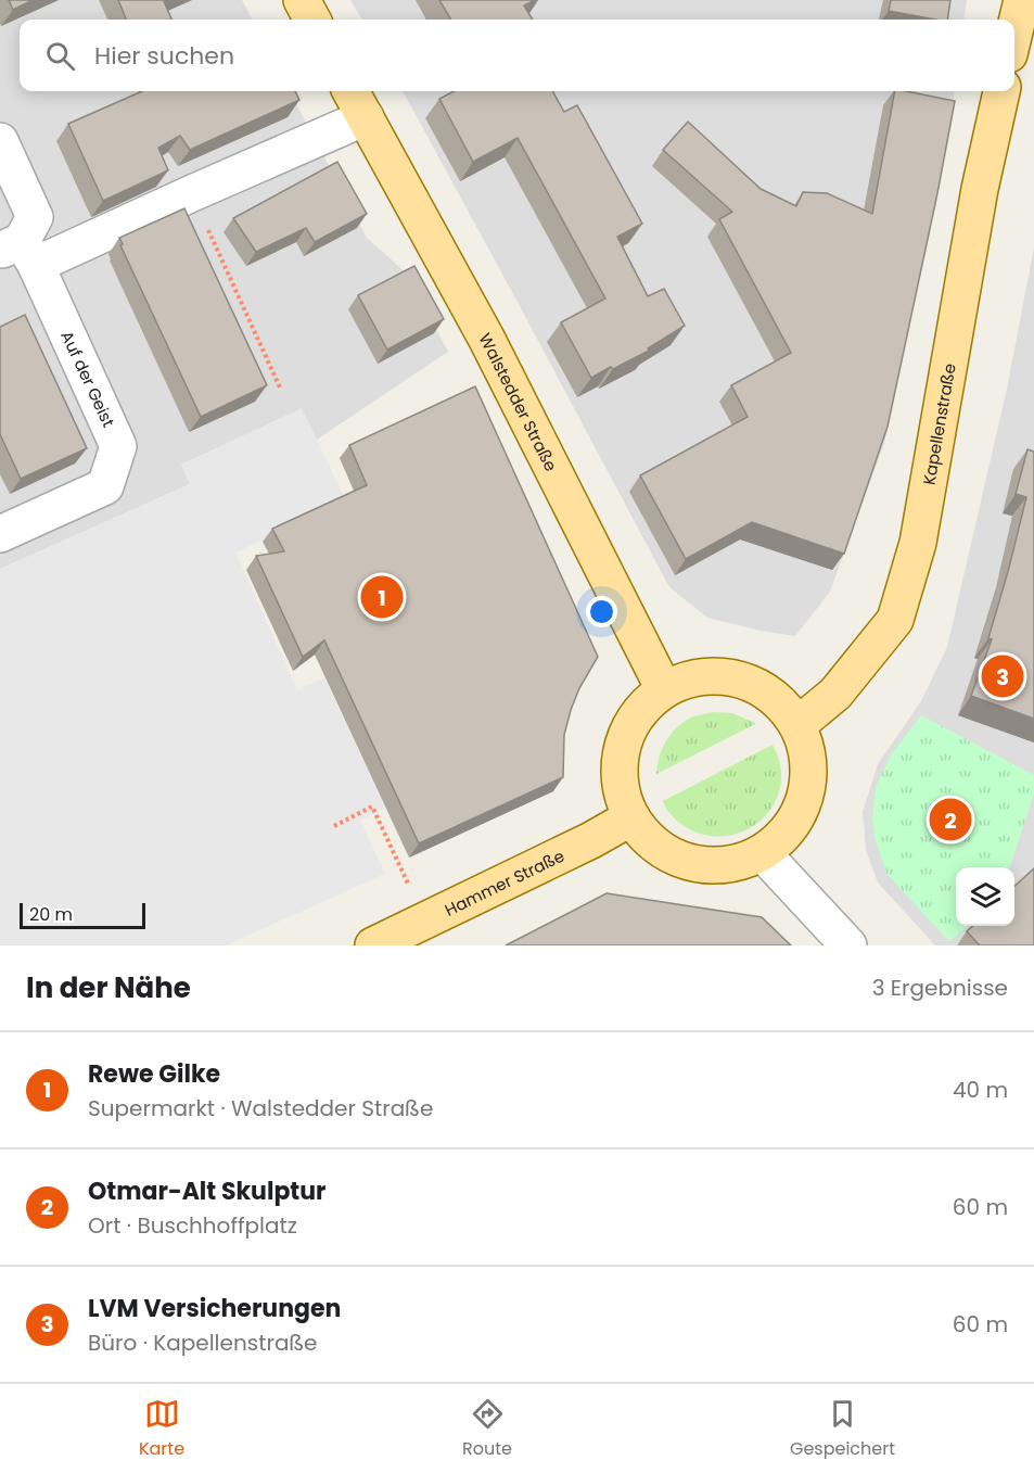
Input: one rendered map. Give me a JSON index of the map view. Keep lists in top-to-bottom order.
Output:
{
  "streets": {
    "main road": ["Walstedder Straße", "Kapellenstraße", "Hammer Straße"],
    "street": ["Auf der Geist"]
  },
  "crossings": [
    ["Walstedder Straße", "Kapellenstraße"],
    ["Walstedder Straße", "Hammer Straße"],
    ["Kapellenstraße", "Hammer Straße"]
  ],
  "scale_bar": "20 m",
  "page": {
    "search": "Hier suchen",
    "pins": ["1", "3", "2"],
    "scale": "20 m",
    "heading": ["In der Nähe", "3 Ergebnisse"],
    "list": [
      {
        "mark": "1",
        "name": "Rewe Gilke",
        "note": "Supermarkt · Walstedder Straße",
        "value": "40 m"
      },
      {
        "mark": "2",
        "name": "Otmar-Alt Skulptur",
        "note": "Ort · Buschhoffplatz",
        "value": "60 m"
      },
      {
        "mark": "3",
        "name": "LVM Versicherungen",
        "note": "Büro · Kapellenstraße",
        "value": "60 m"
      }
    ],
    "nav": ["Karte", "Route", "Gespeichert"]
  }
}
